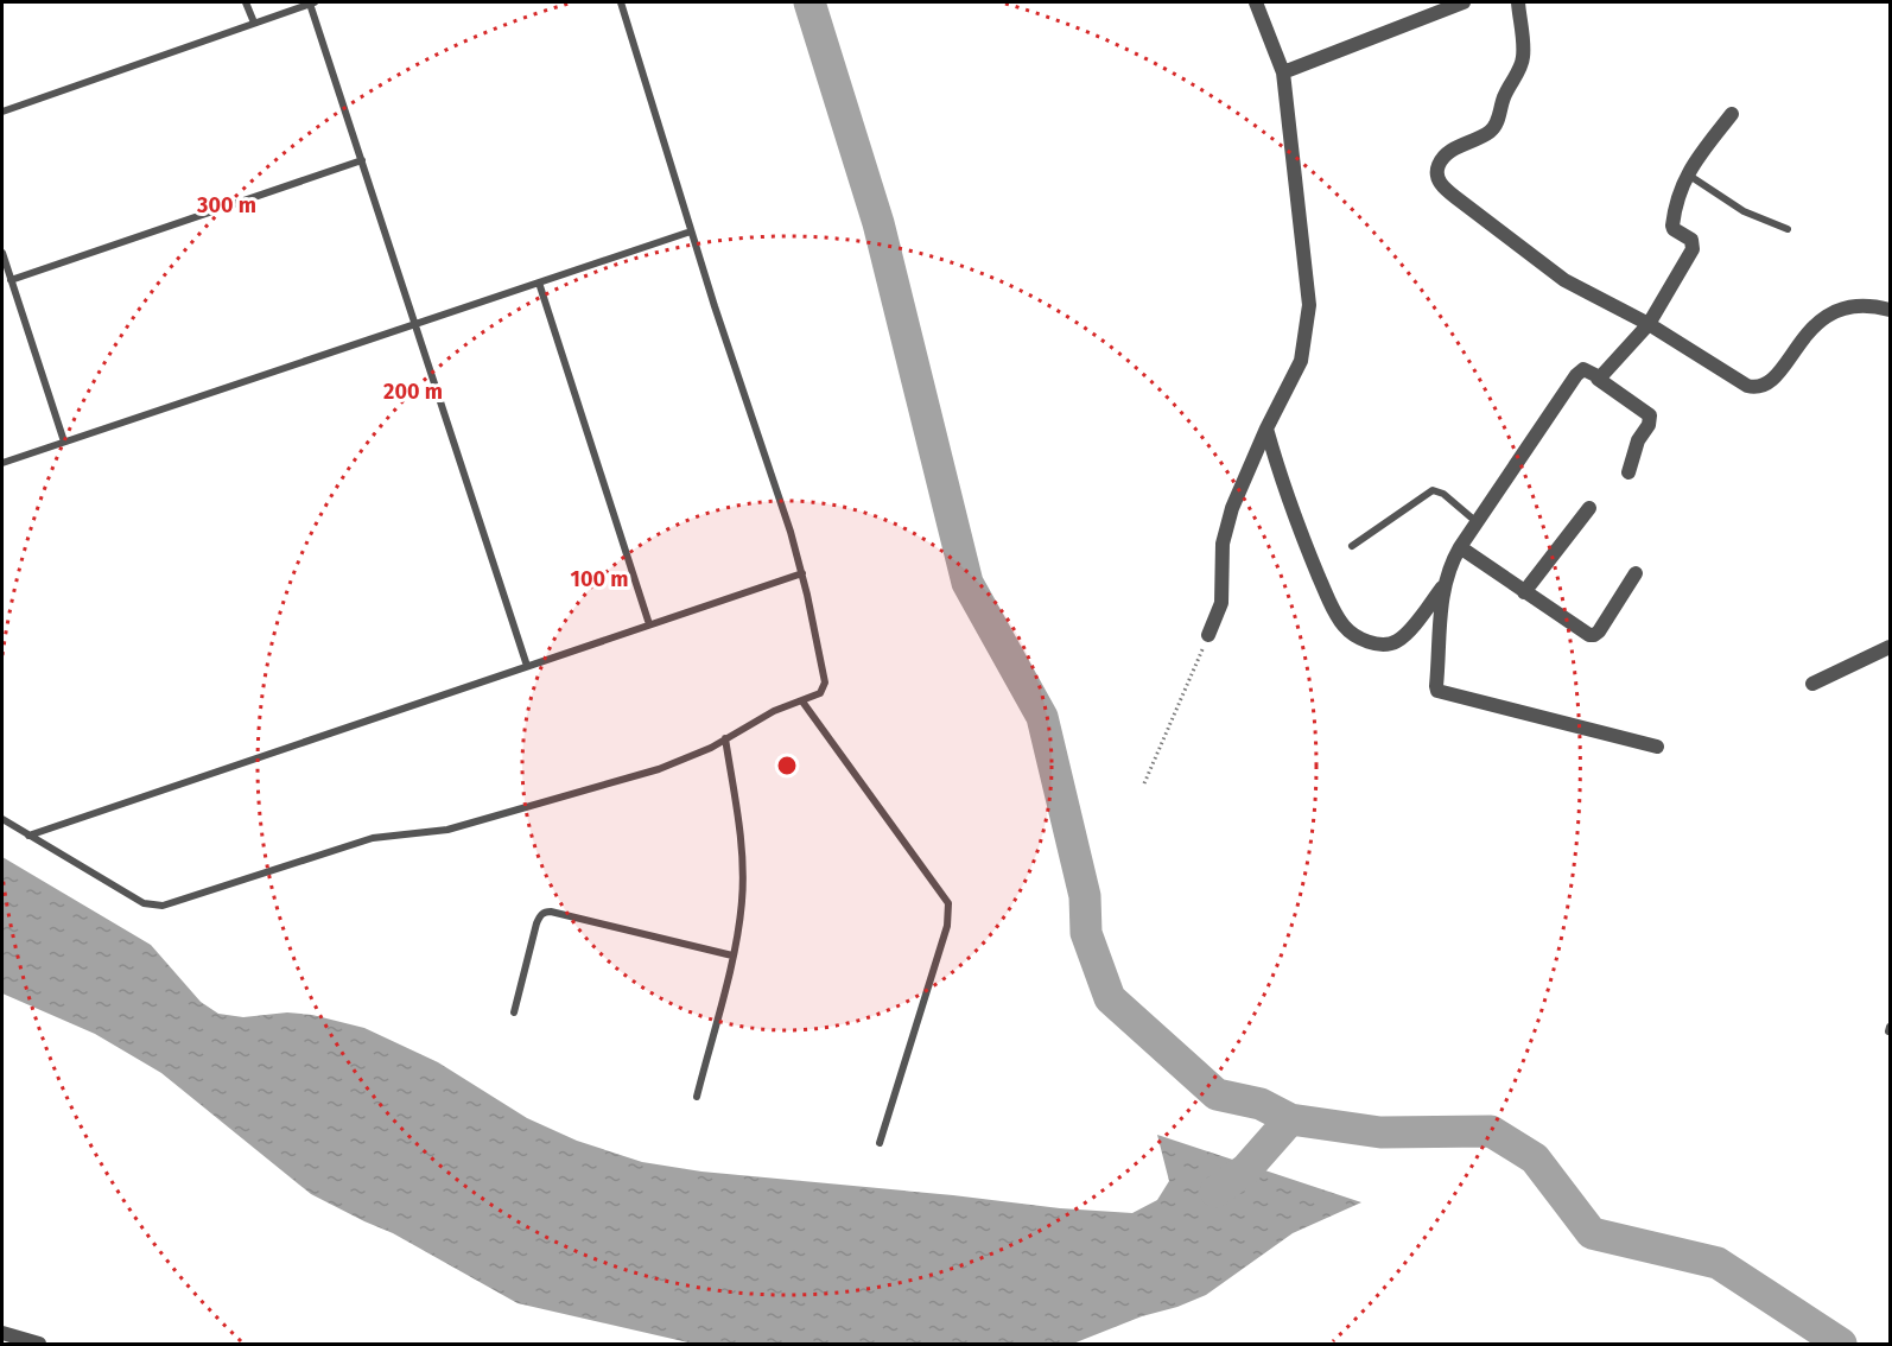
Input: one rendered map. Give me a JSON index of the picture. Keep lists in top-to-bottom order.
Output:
{
  "rings": ["300 m", "200 m", "100 m"]
}
